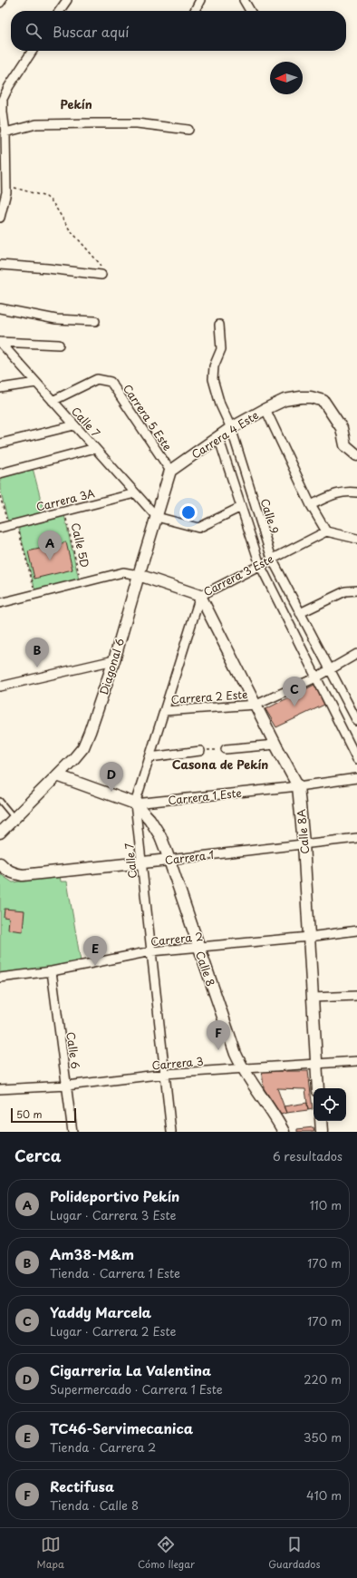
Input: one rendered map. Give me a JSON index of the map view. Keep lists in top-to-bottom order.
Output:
{
  "streets": {
    "main road": [
      "Carrera 4 Este",
      "Carrera 3 Este",
      "Diagonal 6",
      "Carrera 1 Este",
      "Calle 8A",
      "Carrera 1",
      "Calle 8"
    ],
    "street": [
      "Carrera 5 Este",
      "Calle 7",
      "Carrera 3A",
      "Calle 9",
      "Carrera 2 Este",
      "Carrera 2",
      "Calle 6",
      "Carrera 3"
    ],
    "path": ["Calle 5D"]
  },
  "crossings": [
    ["Carrera 5 Este", "Calle 7"],
    ["Carrera 5 Este", "Carrera 4 Este"],
    ["Carrera 5 Este", "Diagonal 6"],
    ["Calle 7", "Carrera 3A"],
    ["Calle 7", "Carrera 3 Este"],
    ["Calle 7", "Diagonal 6"],
    ["Calle 7", "Carrera 2 Este"],
    ["Calle 7", "Carrera 1 Este"],
    ["Calle 7", "Calle 8A"],
    ["Calle 7", "Carrera 1"],
    ["Calle 7", "Carrera 2"],
    ["Calle 7", "Calle 8"],
    ["Calle 7", "Carrera 3"],
    ["Carrera 4 Este", "Calle 9"],
    ["Carrera 4 Este", "Diagonal 6"],
    ["Carrera 3A", "Calle 5D"],
    ["Calle 9", "Carrera 3 Este"],
    ["Calle 9", "Carrera 2 Este"],
    ["Calle 5D", "Carrera 3 Este"],
    ["Carrera 3 Este", "Diagonal 6"],
    ["Carrera 3 Este", "Calle 8A"],
    ["Diagonal 6", "Carrera 1 Este"],
    ["Carrera 2 Este", "Calle 8A"],
    ["Carrera 1 Este", "Calle 8A"],
    ["Carrera 1 Este", "Calle 8"],
    ["Calle 8A", "Carrera 1"],
    ["Calle 8A", "Carrera 2"],
    ["Calle 8A", "Carrera 3"],
    ["Carrera 1", "Calle 8"],
    ["Carrera 2", "Calle 8"],
    ["Carrera 2", "Calle 6"],
    ["Calle 8", "Carrera 3"],
    ["Calle 6", "Carrera 3"]
  ],
  "districts": ["Pekín", "Casona de Pekín"],
  "scale_bar": "50 m",
  "north": "left",
  "page": {
    "search": "Buscar aquí",
    "pins": [
      "A",
      "B",
      "C",
      "D",
      "E",
      "F"
    ],
    "scale": "50 m",
    "heading": ["Cerca", "6 resultados"],
    "list": [
      {
        "mark": "A",
        "name": "Polideportivo Pekín",
        "note": "Lugar · Carrera 3 Este",
        "value": "110 m"
      },
      {
        "mark": "B",
        "name": "Am38-M&m",
        "note": "Tienda · Carrera 1 Este",
        "value": "170 m"
      },
      {
        "mark": "C",
        "name": "Yaddy Marcela",
        "note": "Lugar · Carrera 2 Este",
        "value": "170 m"
      },
      {
        "mark": "D",
        "name": "Cigarreria La Valentina",
        "note": "Supermercado · Carrera 1 Este",
        "value": "220 m"
      },
      {
        "mark": "E",
        "name": "TC46-Servimecanica",
        "note": "Tienda · Carrera 2",
        "value": "350 m"
      },
      {
        "mark": "F",
        "name": "Rectifusa",
        "note": "Tienda · Calle 8",
        "value": "410 m"
      }
    ],
    "nav": ["Mapa", "Cómo llegar", "Guardados"]
  }
}
